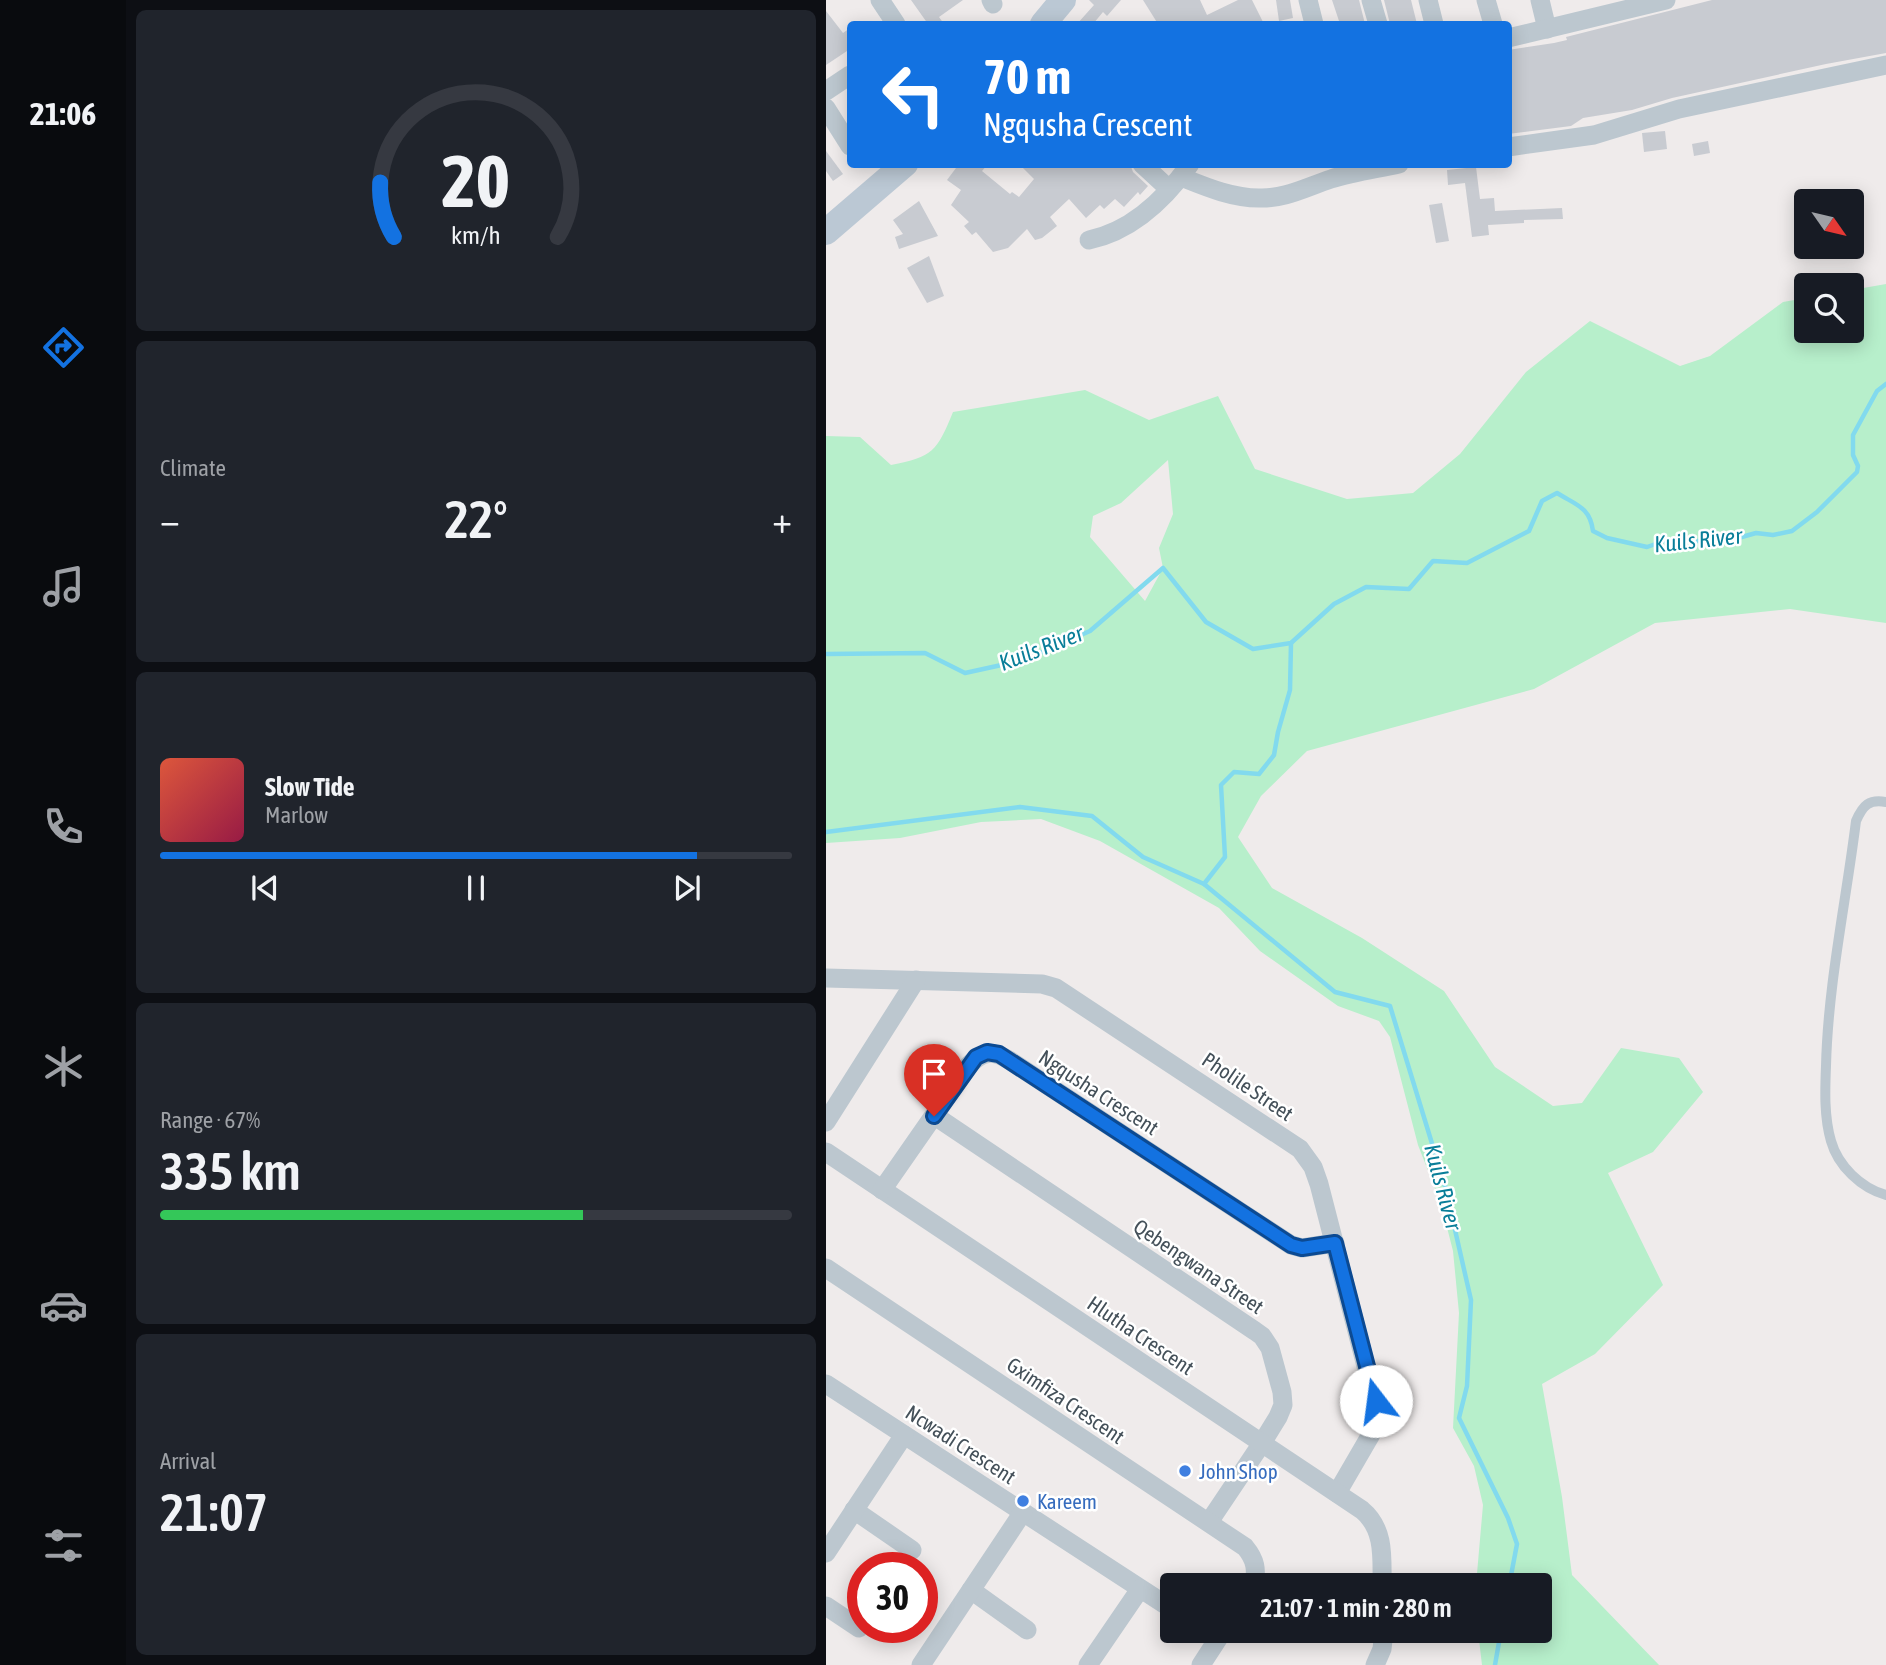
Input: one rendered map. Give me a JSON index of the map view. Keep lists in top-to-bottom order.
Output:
{
  "streets": {
    "street": [
      "Pholile Street",
      "Ngqusha Crescent",
      "Qebengwana Street",
      "Hlutha Crescent",
      "Gximfiza Crescent",
      "Ncwadi Crescent"
    ]
  },
  "crossings": [
    ["Pholile Street", "Ngqusha Crescent"],
    ["Pholile Street", "Hlutha Crescent"],
    ["Ngqusha Crescent", "Qebengwana Street"],
    ["Ngqusha Crescent", "Hlutha Crescent"],
    ["Qebengwana Street", "Hlutha Crescent"],
    ["Qebengwana Street", "Gximfiza Crescent"]
  ],
  "water": ["Kuils River"],
  "places": ["John Shop", "Kareem"],
  "north": "bottom right",
  "page": {
    "tabs": "21:06",
    "turn": ["70 m", "Ngqusha Crescent"],
    "tile": [
      "Climate",
      ["Range · 67%", "335 km"],
      ["Arrival", "21:07"]
    ],
    "heat": ["−", "22°", "+"],
    "song": ["Slow Tide", "Marlow"],
    "limit": "30",
    "trip": "21:07 · 1 min · 280 m",
    "gauge": ["20", "km/h"]
  }
}
